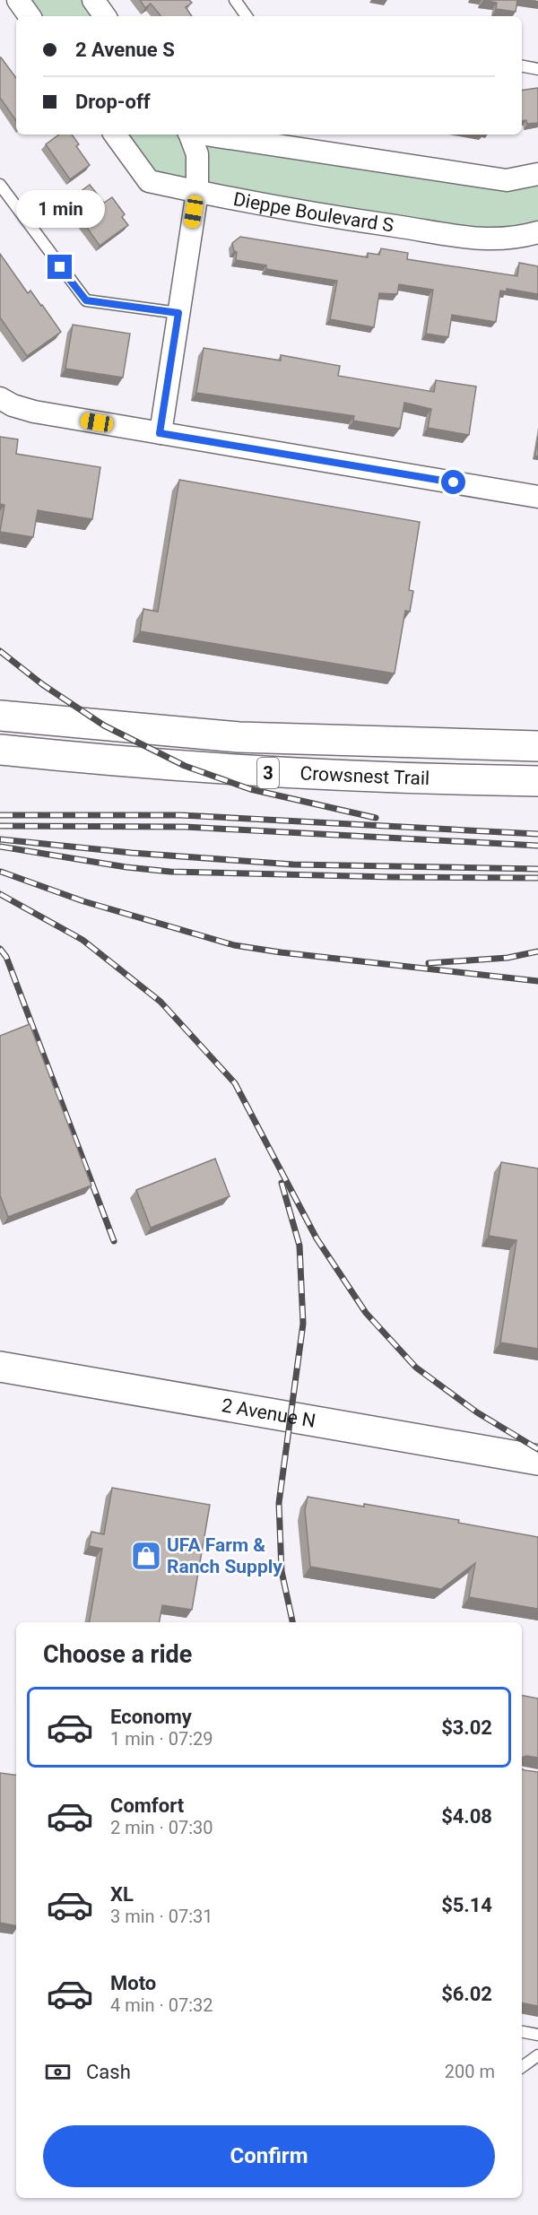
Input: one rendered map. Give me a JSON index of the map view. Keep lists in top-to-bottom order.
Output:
{
  "streets": {
    "main road": ["3", "Crowsnest Trail", "2 Avenue N"],
    "street": ["Dieppe Boulevard S"]
  },
  "places": {
    "shop": ["UFA Farm & Ranch Supply"]
  },
  "page": {
    "banner": ["2 Avenue S", "Drop-off"],
    "bubble": "1 min",
    "heading": "Choose a ride",
    "list": [
      {
        "name": "Economy",
        "note": "1 min · 07:29",
        "value": "$3.02"
      },
      {
        "name": "Comfort",
        "note": "2 min · 07:30",
        "value": "$4.08"
      },
      {
        "name": "XL",
        "note": "3 min · 07:31",
        "value": "$5.14"
      },
      {
        "name": "Moto",
        "note": "4 min · 07:32",
        "value": "$6.02"
      }
    ],
    "pay": ["Cash", "200 m"],
    "buttons": "Confirm"
  }
}
